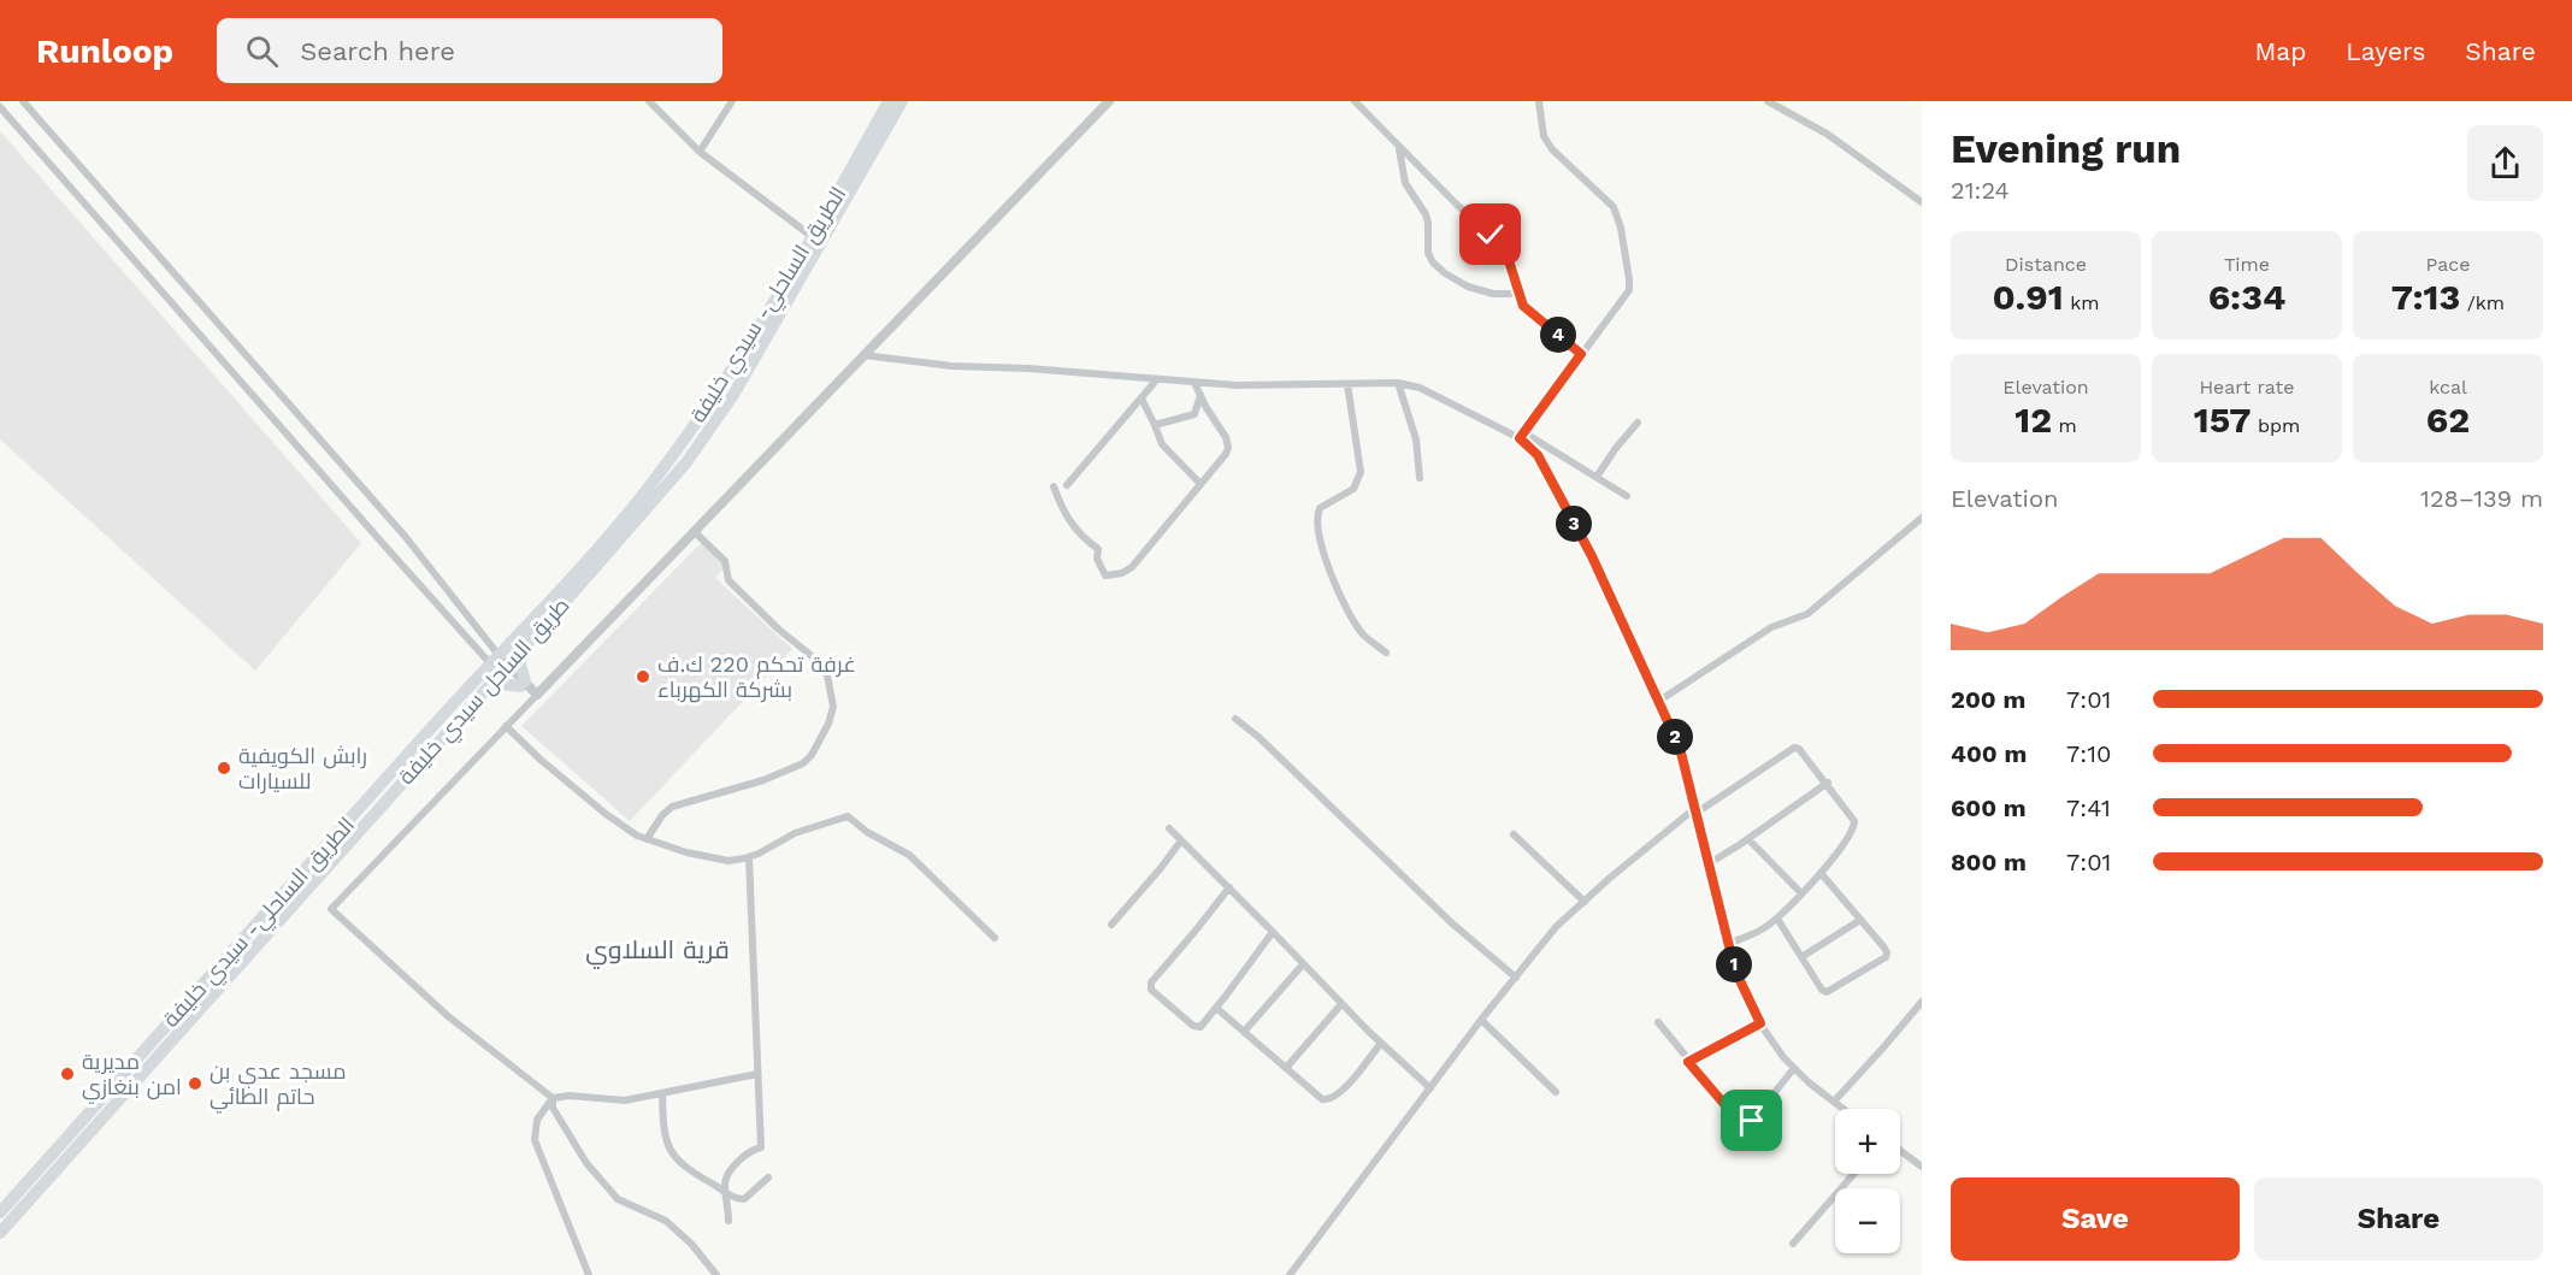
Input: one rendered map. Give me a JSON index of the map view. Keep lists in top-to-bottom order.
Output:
{
  "streets": {
    "highway": ["الطريق الساحلي- سيدي خليفة", "طريق الساحل سيدي خليفة"]
  },
  "crossings": [
    ["الطريق الساحلي- سيدي خليفة", "طريق الساحل سيدي خليفة"]
  ],
  "districts": ["قرية السلاوي"],
  "places": [
    "غرفة تحكم 220 ك.ف بشركة الكهرباء",
    "رابش الكويفية للسيارات",
    "مديرية امن بنغازي",
    "مسجد عدي بن حاتم الطائي"
  ],
  "page": {
    "header": "Runloop",
    "search": "Search here",
    "nav": ["Map", "Layers", "Share"],
    "heading": ["Evening run", "21:24"],
    "stats": [
      ["Distance", "0.91 km"],
      ["Time", "6:34"],
      ["Pace", "7:13 /km"],
      ["Elevation", "12 m"],
      ["Heart rate", "157 bpm"],
      ["kcal", "62"]
    ],
    "pins": [
      "4",
      "3",
      "2",
      "1"
    ],
    "chart": ["Elevation", "128–139 m"],
    "list": [
      {
        "name": "200 m",
        "note": "7:01"
      },
      {
        "name": "400 m",
        "note": "7:10"
      },
      {
        "name": "600 m",
        "note": "7:41"
      },
      {
        "name": "800 m",
        "note": "7:01"
      }
    ],
    "map_buttons": ["+", "−"],
    "buttons": ["Save", "Share"]
  }
}
